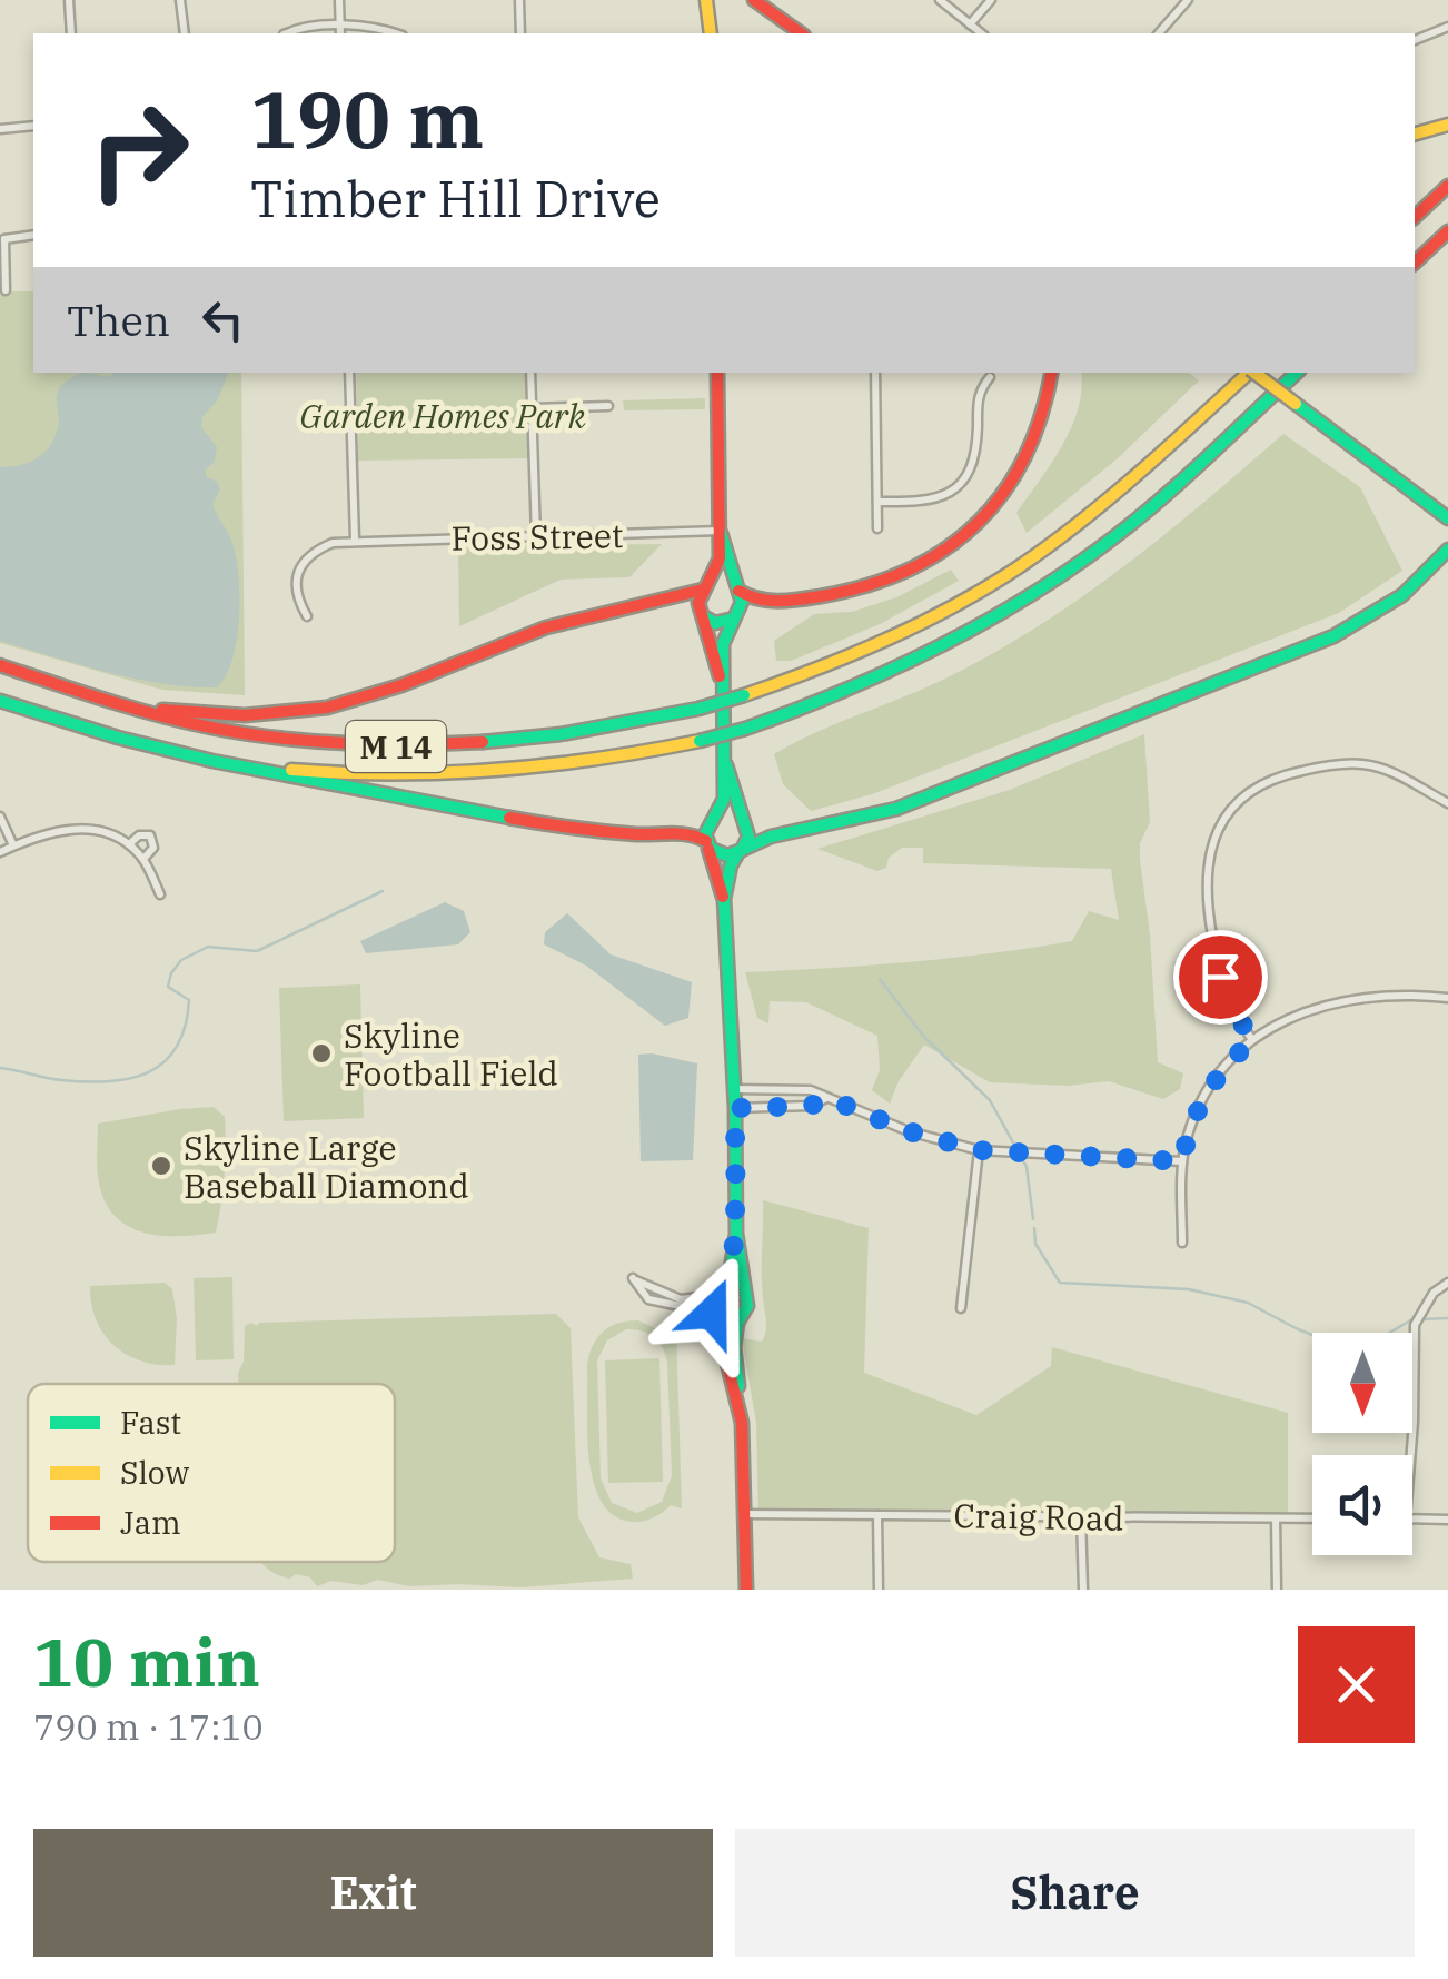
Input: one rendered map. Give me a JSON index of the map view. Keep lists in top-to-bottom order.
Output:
{
  "streets": {
    "main road": ["M 14"],
    "street": ["Foss Street", "Craig Road"]
  },
  "parks": ["Garden Homes Park"],
  "places": ["Skyline Football Field", "Skyline Large Baseball Diamond"],
  "legend": ["Fast", "Slow", "Jam"],
  "north": "bottom",
  "page": {
    "turn": ["190 m", "Timber Hill Drive"],
    "then": "Then",
    "heading": ["10 min", "790 m · 17:10"],
    "buttons": ["Exit", "Share"]
  }
}
